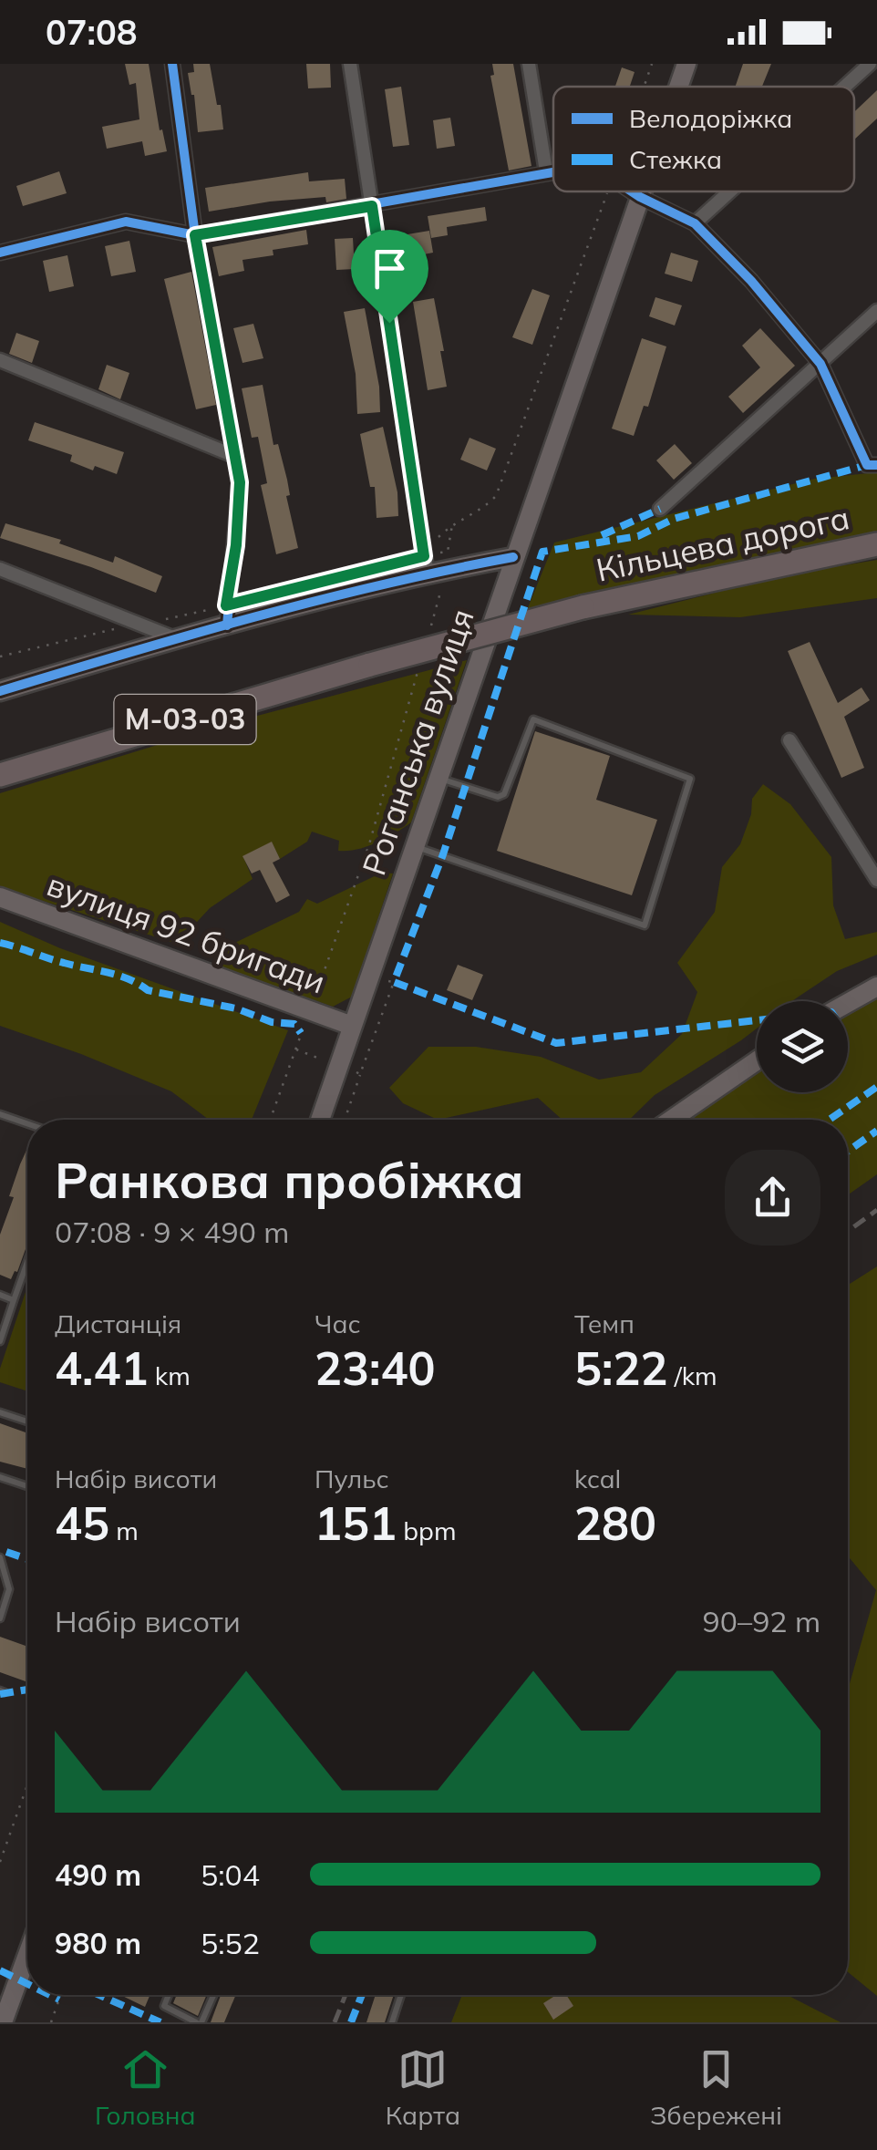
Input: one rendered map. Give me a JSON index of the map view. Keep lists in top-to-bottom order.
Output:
{
  "streets": {
    "highway": ["Кільцева дорога", "М-03-03"],
    "main road": ["Роганська вулиця", "вулиця 92 бригади"]
  },
  "crossings": [
    ["Роганська вулиця", "вулиця 92 бригади"]
  ],
  "legend": ["Велодоріжка", "Стежка"],
  "page": {
    "status": "07:08",
    "heading": ["Ранкова пробіжка", "07:08 · 9 × 490 m"],
    "stats": [
      ["Дистанція", "4.41 km"],
      ["Час", "23:40"],
      ["Темп", "5:22 /km"],
      ["Набір висоти", "45 m"],
      ["Пульс", "151 bpm"],
      ["kcal", "280"]
    ],
    "chart": ["Набір висоти", "90–92 m"],
    "list": [
      {
        "name": "490 m",
        "note": "5:04"
      },
      {
        "name": "980 m",
        "note": "5:52"
      }
    ],
    "tabs": ["Головна", "Карта", "Збережені"]
  }
}
